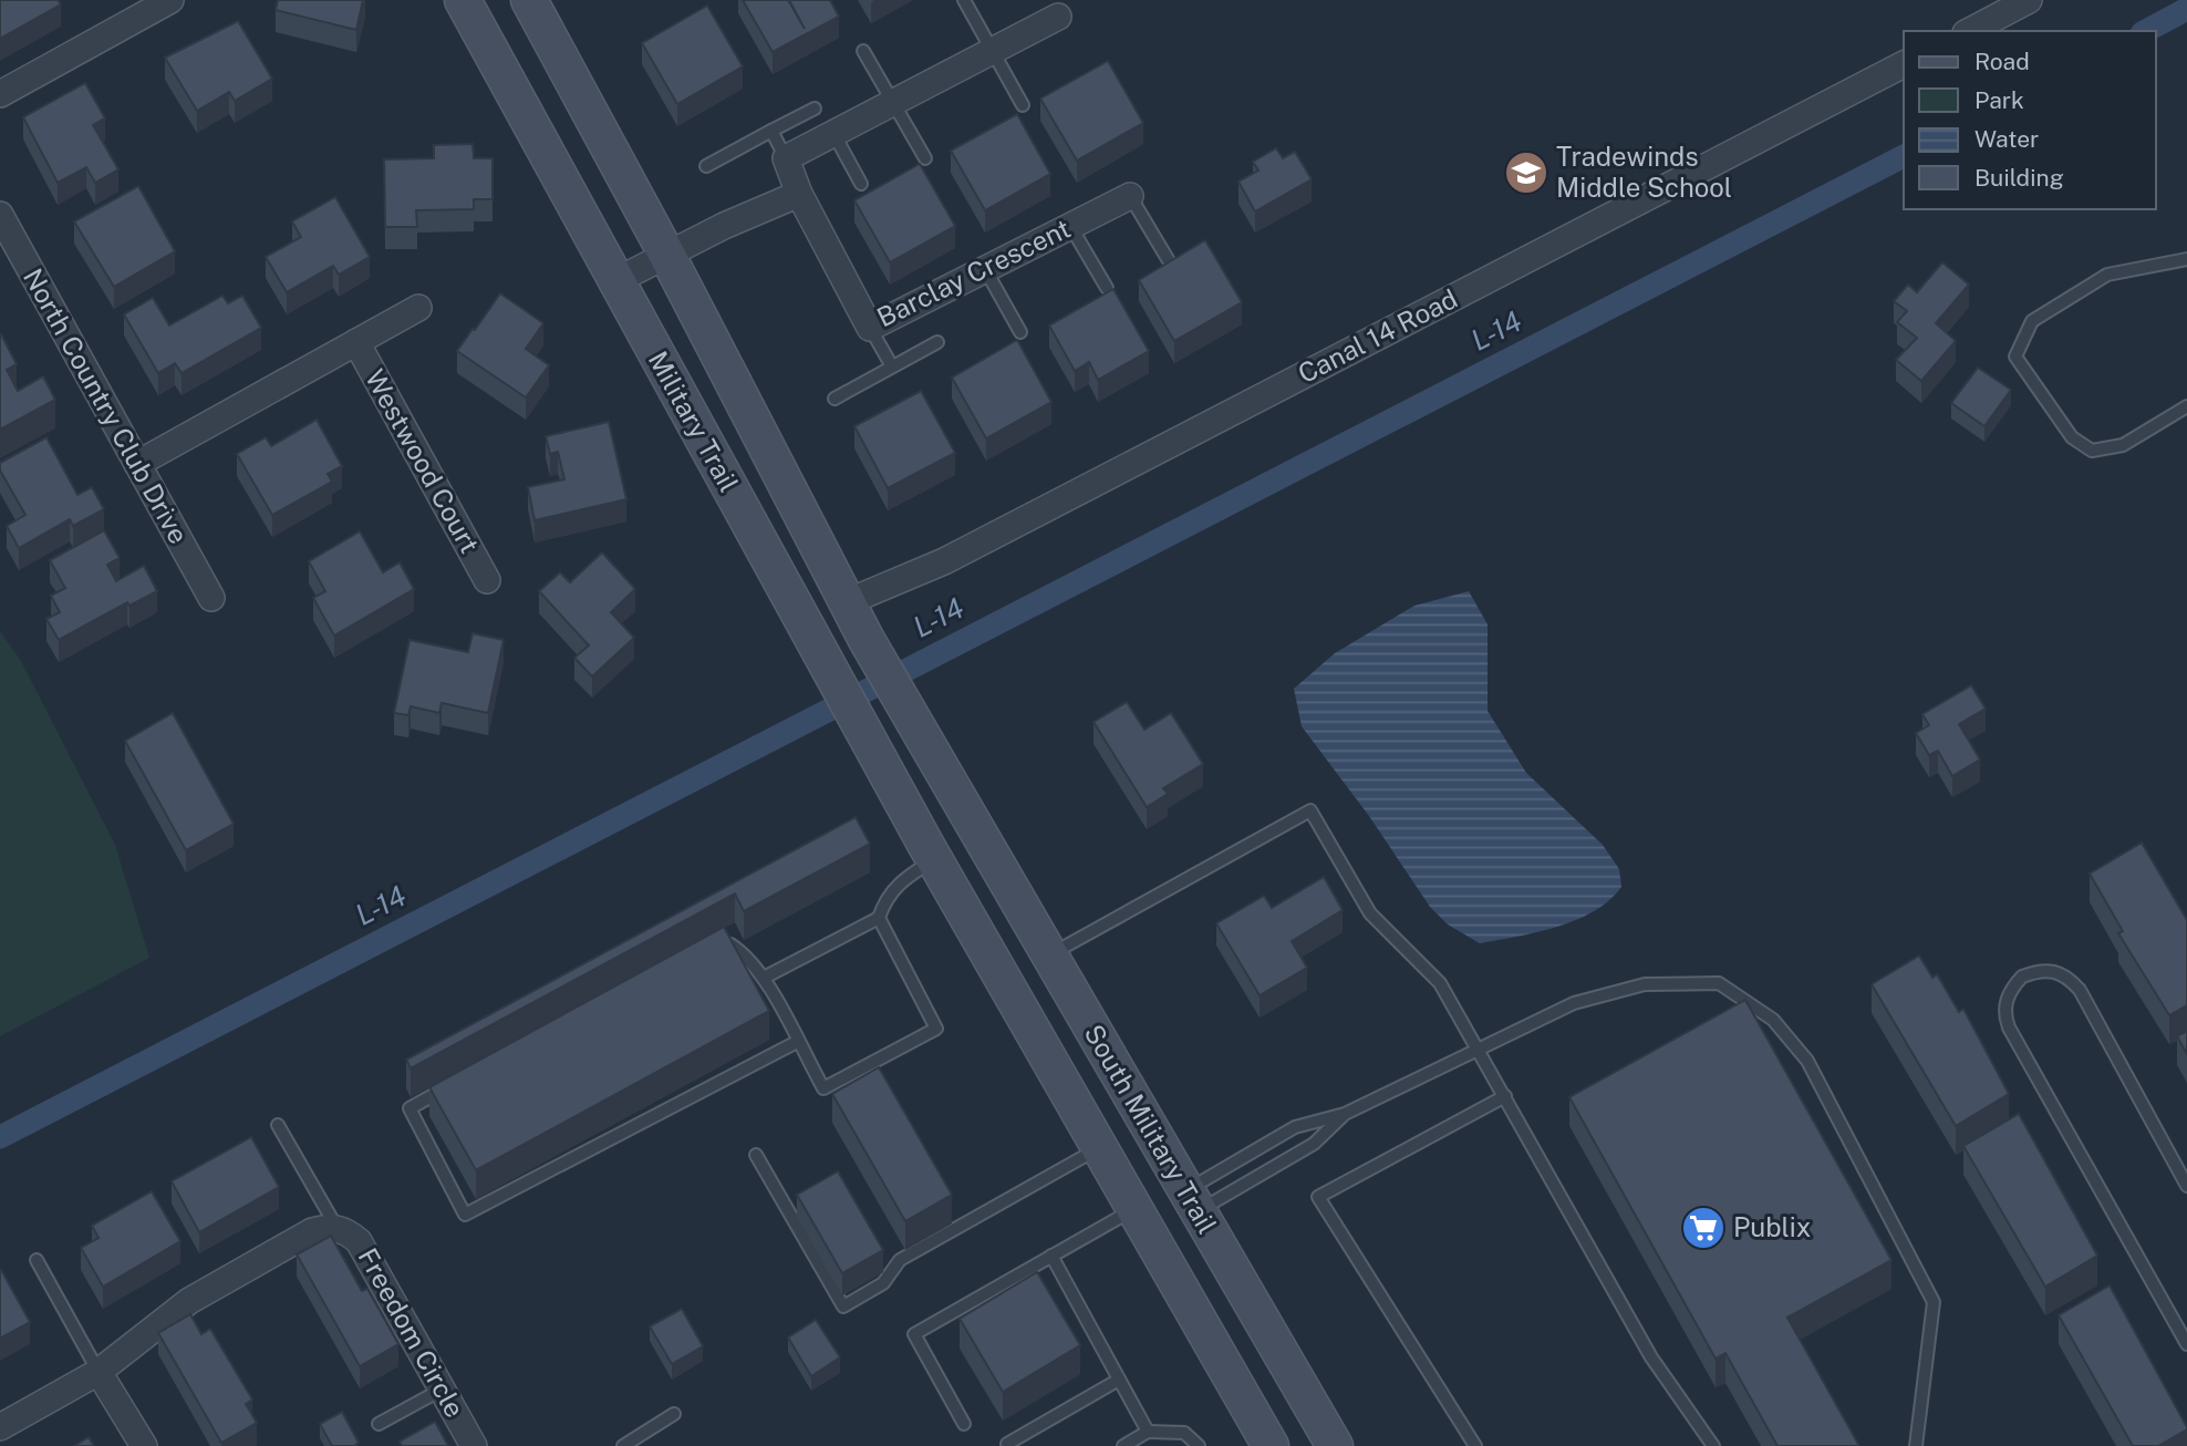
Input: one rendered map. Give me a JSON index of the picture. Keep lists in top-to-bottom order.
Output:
{
  "streets": {
    "main road": ["Military Trail", "South Military Trail"],
    "street": [
      "Barclay Crescent",
      "Canal 14 Road",
      "North Country Club Drive",
      "Westwood Court",
      "Freedom Circle"
    ]
  },
  "crossings": [
    ["Canal 14 Road", "Military Trail"],
    ["North Country Club Drive", "Westwood Court"],
    ["Military Trail", "South Military Trail"]
  ],
  "water": ["L-14"],
  "places": {
    "school or university": ["Tradewinds Middle School"],
    "supermarket": ["Publix"]
  },
  "legend": [
    "Road",
    "Park",
    "Water",
    "Building"
  ]
}
